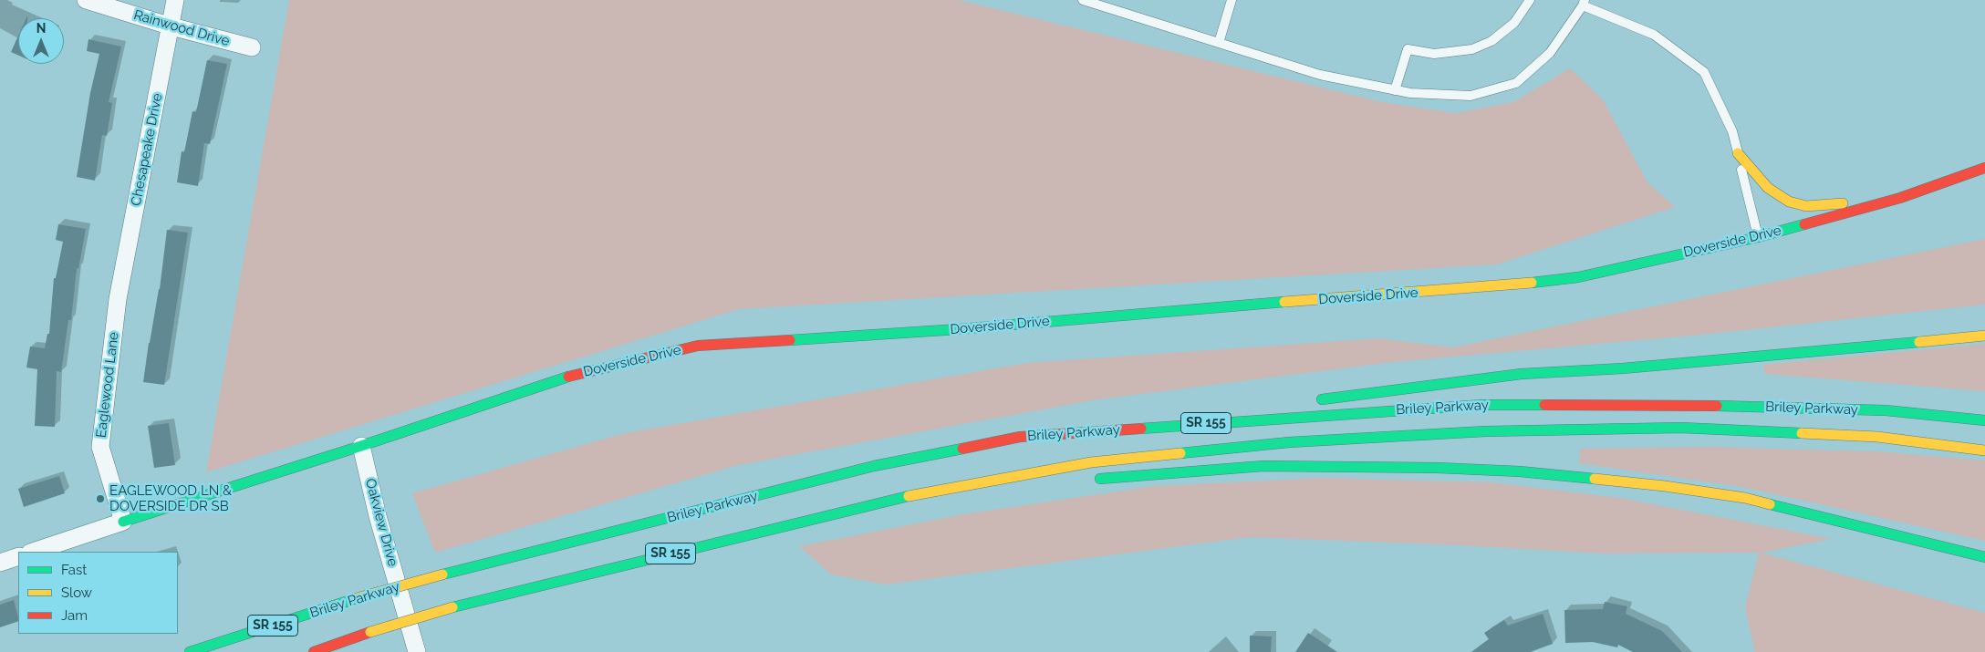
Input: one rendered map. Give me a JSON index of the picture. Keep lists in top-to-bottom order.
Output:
{
  "streets": {
    "main road": ["Doverside Drive", "Briley Parkway", "SR 155"],
    "street": [
      "Rainwood Drive",
      "Chesapeake Drive",
      "Eaglewood Lane",
      "Oakview Drive"
    ]
  },
  "crossings": [
    ["Rainwood Drive", "Chesapeake Drive"],
    ["Chesapeake Drive", "Eaglewood Lane"],
    ["Doverside Drive", "Eaglewood Lane"],
    ["Doverside Drive", "Oakview Drive"]
  ],
  "places": ["EAGLEWOOD LN & DOVERSIDE DR SB"],
  "legend": ["Fast", "Slow", "Jam"],
  "north": "top"
}
